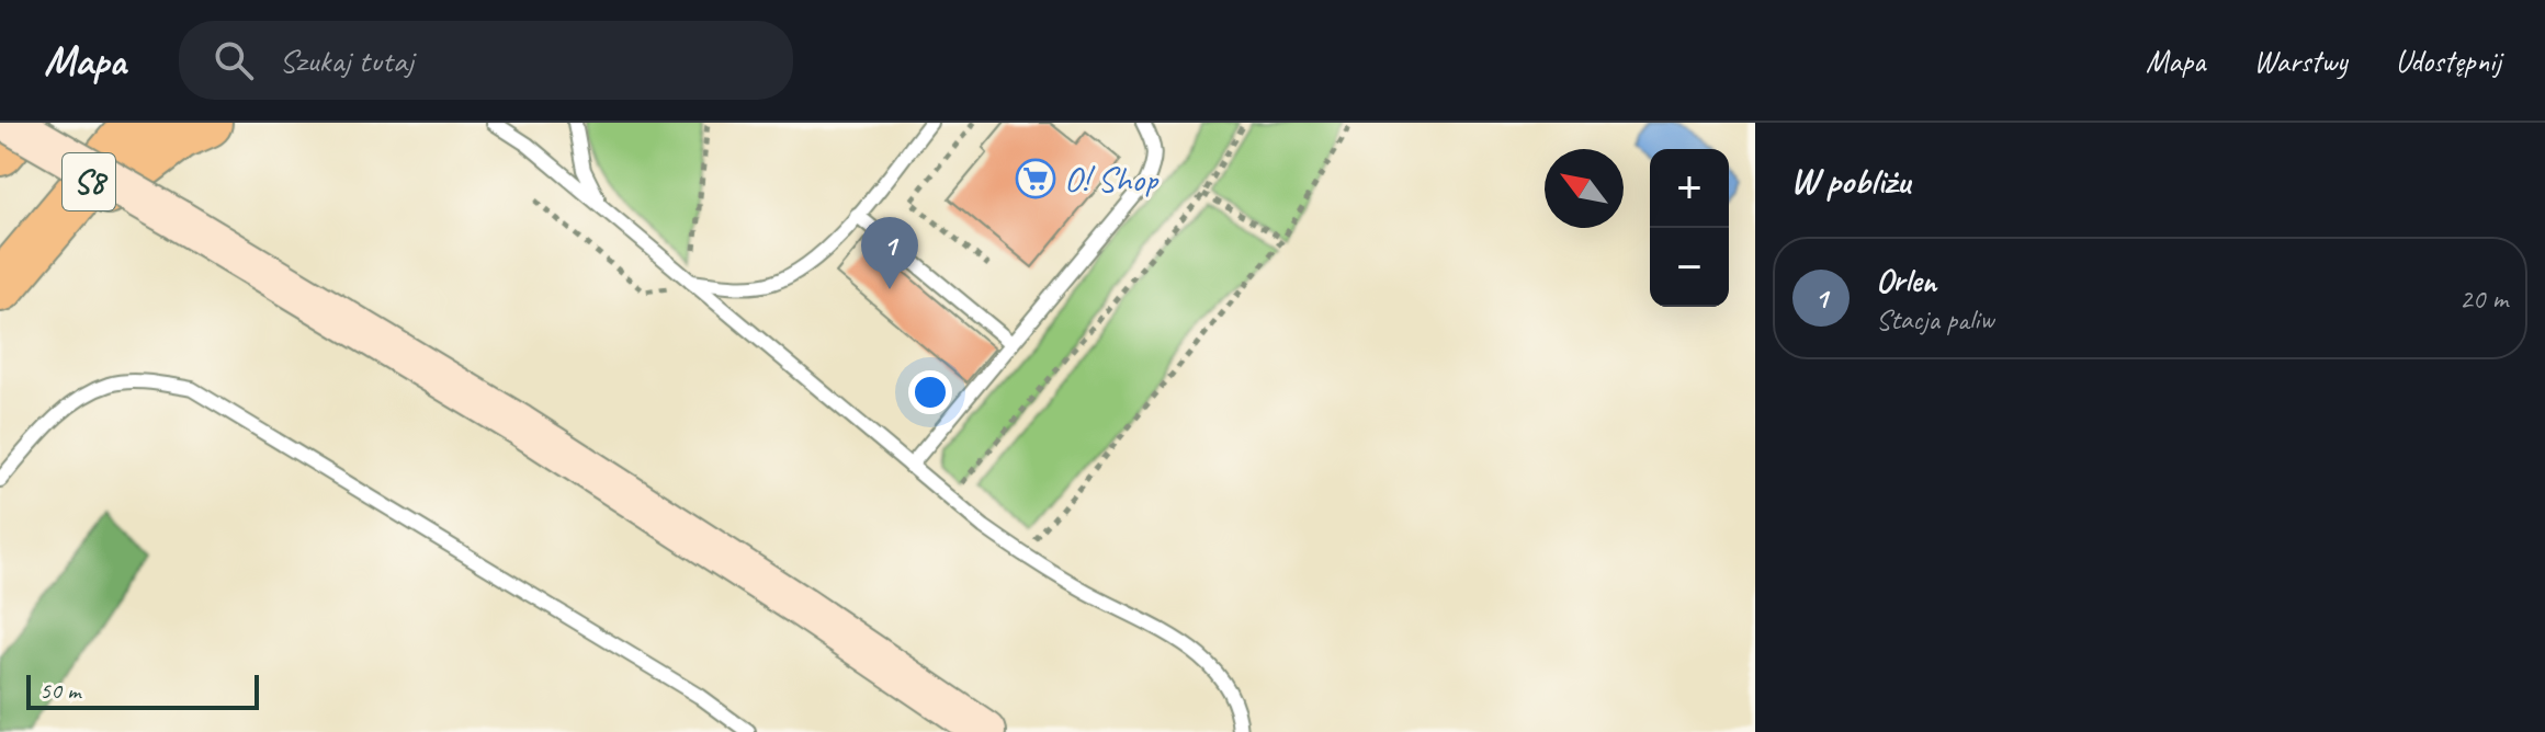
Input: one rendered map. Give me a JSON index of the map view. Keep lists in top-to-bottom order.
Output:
{
  "streets": {
    "highway": ["S8"]
  },
  "places": {
    "supermarket": ["O! Shop"]
  },
  "scale_bar": "50 m",
  "north": "top left",
  "page": {
    "header": "Mapa",
    "search": "Szukaj tutaj",
    "nav": ["Mapa", "Warstwy", "Udostępnij"],
    "heading": "W pobliżu",
    "map_buttons": ["+", "−"],
    "pins": "1",
    "list": [
      {
        "mark": "1",
        "name": "Orlen",
        "note": "Stacja paliw",
        "value": "20 m"
      }
    ],
    "scale": "50 m"
  }
}
